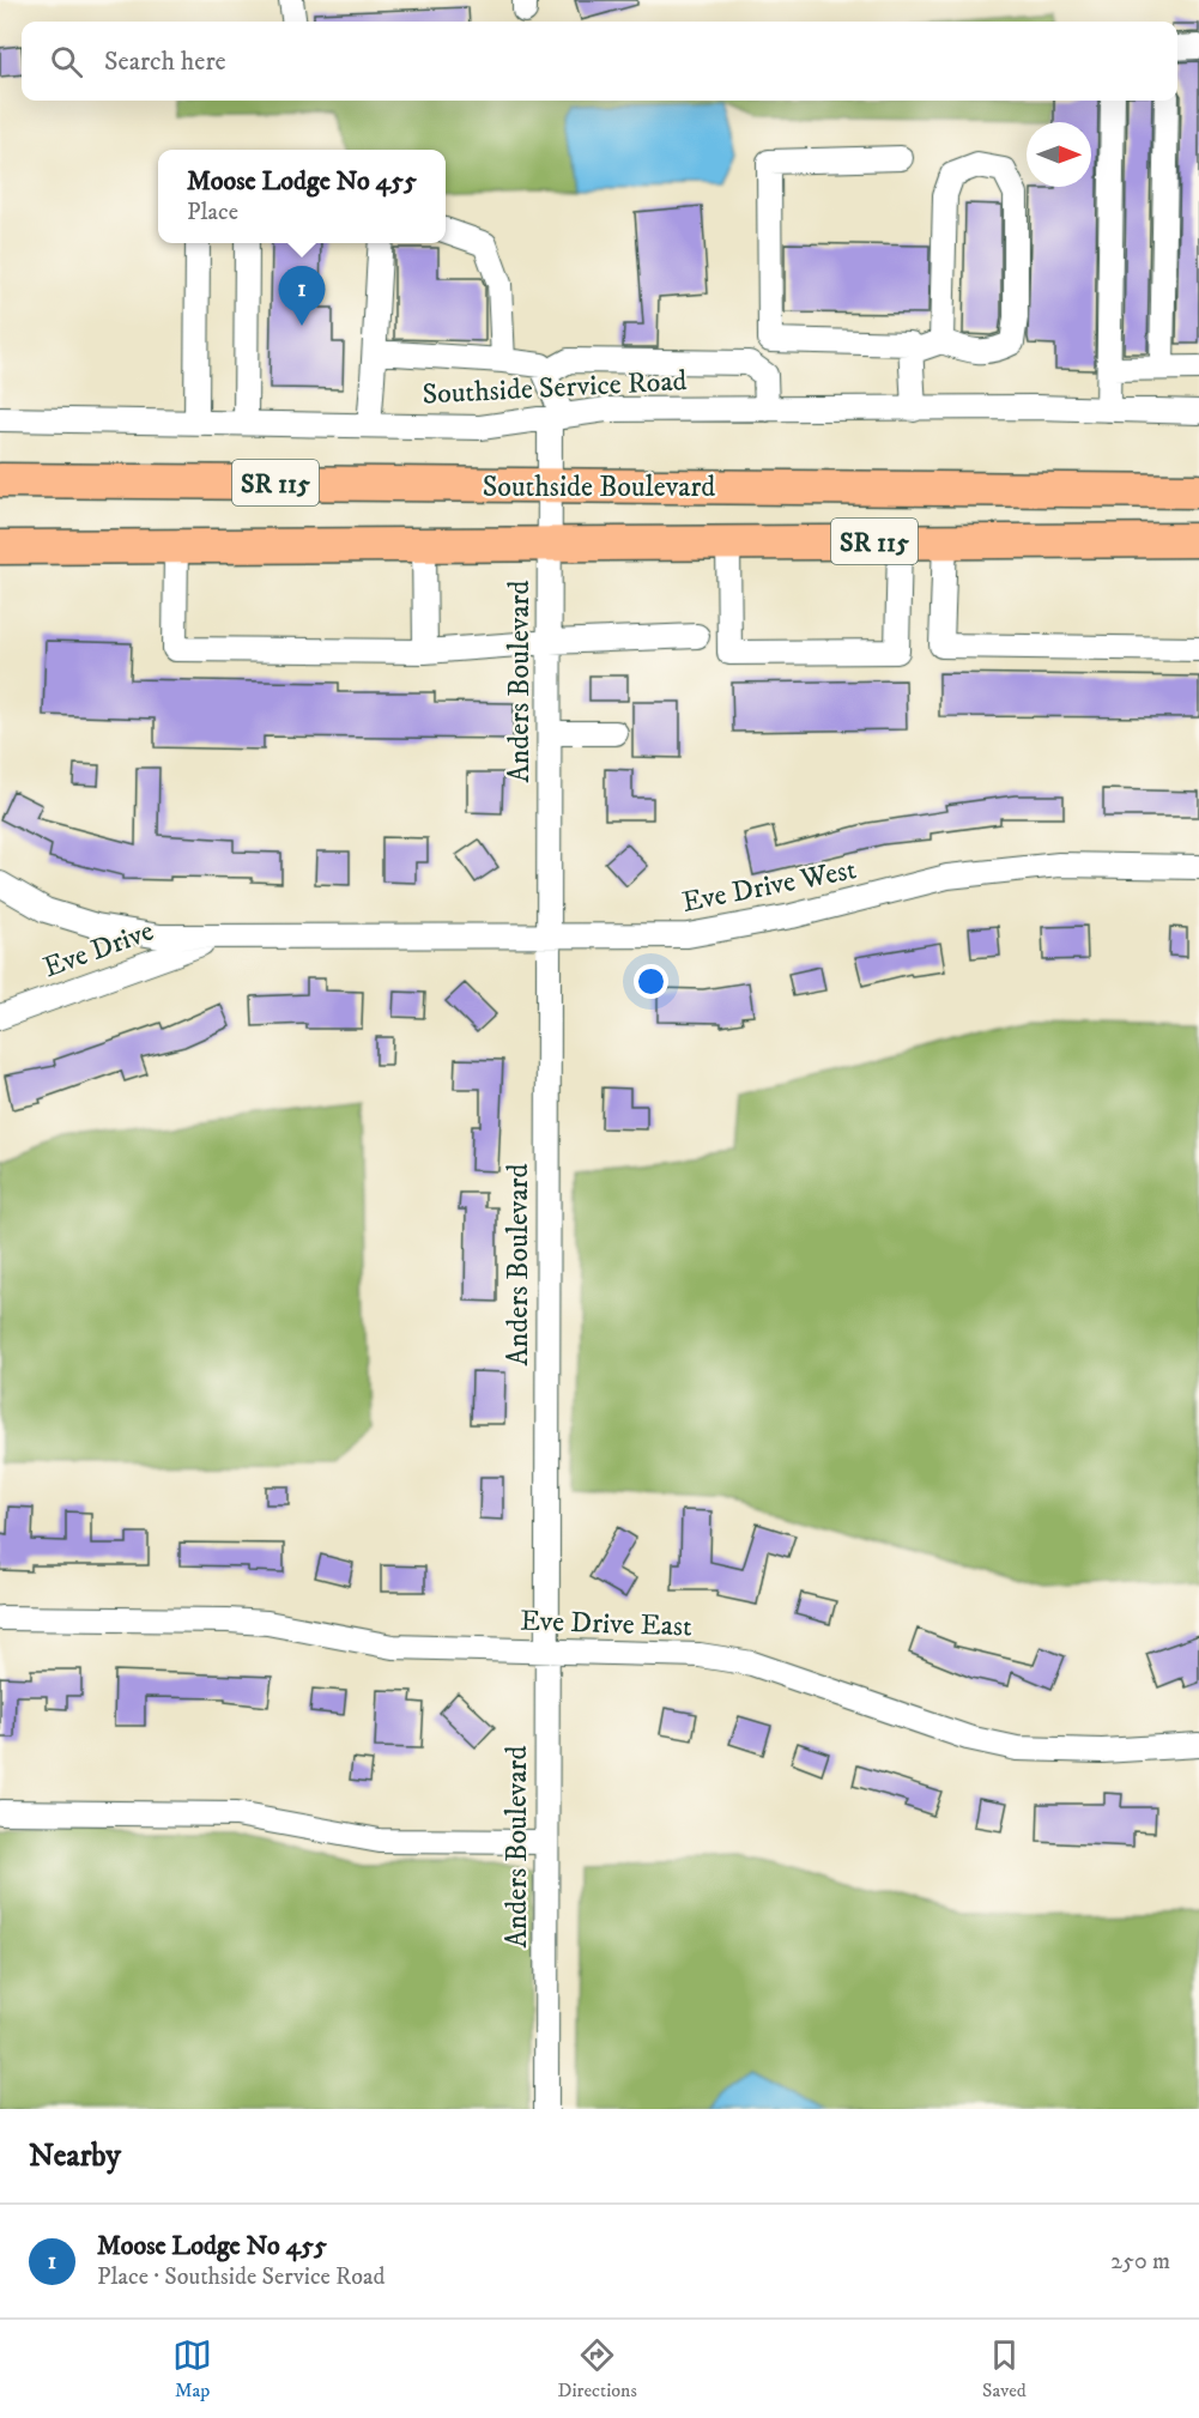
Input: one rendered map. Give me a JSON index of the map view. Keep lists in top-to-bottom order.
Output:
{
  "streets": {
    "highway": ["SR 115", "Southside Boulevard"],
    "street": [
      "Southside Service Road",
      "Anders Boulevard",
      "Eve Drive West",
      "Eve Drive",
      "Eve Drive East"
    ]
  },
  "crossings": [
    ["Southside Service Road", "Anders Boulevard"],
    ["Southside Boulevard", "Anders Boulevard"],
    ["Anders Boulevard", "Eve Drive West"],
    ["Anders Boulevard", "Eve Drive East"],
    ["Eve Drive West", "Eve Drive"]
  ],
  "north": "right",
  "page": {
    "search": "Search here",
    "popup": ["Moose Lodge No 455", "Place"],
    "pins": "1",
    "heading": "Nearby",
    "list": [
      {
        "mark": "1",
        "name": "Moose Lodge No 455",
        "note": "Place · Southside Service Road",
        "value": "250 m"
      }
    ],
    "nav": ["Map", "Directions", "Saved"]
  }
}
